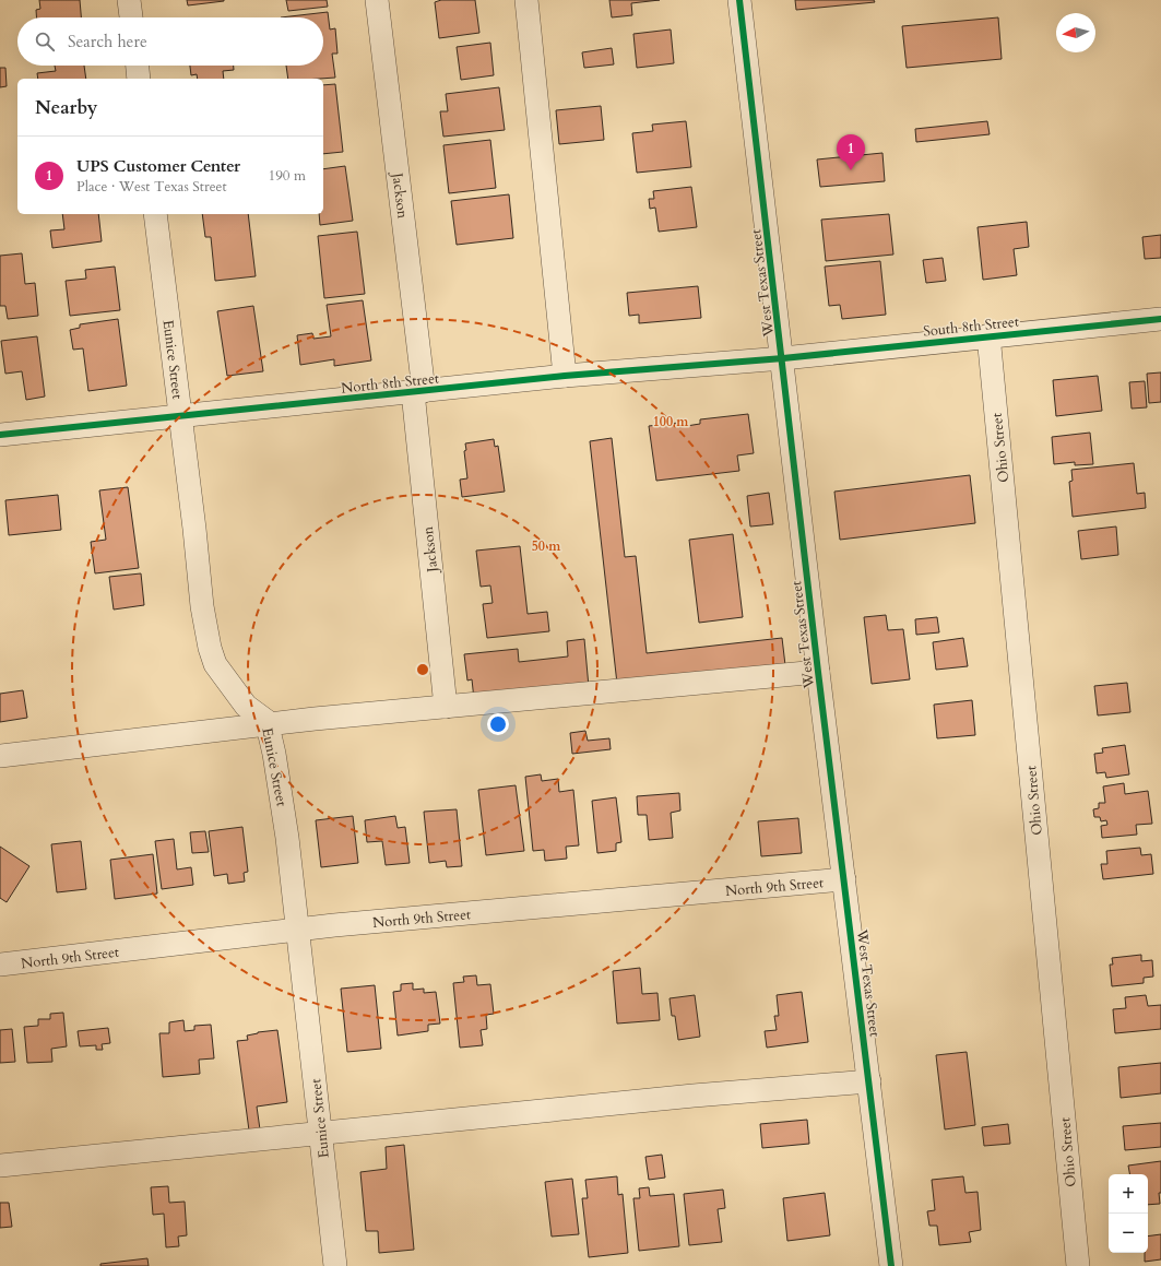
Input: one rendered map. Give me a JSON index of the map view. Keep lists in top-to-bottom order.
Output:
{
  "streets": {
    "street": [
      "Jackson",
      "West Texas Street",
      "South 8th Street",
      "Eunice Street",
      "North 8th Street",
      "Ohio Street",
      "North 9th Street"
    ]
  },
  "crossings": [
    ["Jackson", "North 8th Street"],
    ["West Texas Street", "South 8th Street"],
    ["West Texas Street", "North 8th Street"],
    ["West Texas Street", "North 9th Street"],
    ["South 8th Street", "North 8th Street"],
    ["South 8th Street", "Ohio Street"],
    ["Eunice Street", "North 8th Street"],
    ["Eunice Street", "North 9th Street"]
  ],
  "north": "left",
  "page": {
    "search": "Search here",
    "heading": "Nearby",
    "pins": "1",
    "list": [
      {
        "mark": "1",
        "name": "UPS Customer Center",
        "note": "Place · West Texas Street",
        "value": "190 m"
      }
    ],
    "map_buttons": ["+", "−"]
  },
  "rings": ["100 m", "50 m"]
}
